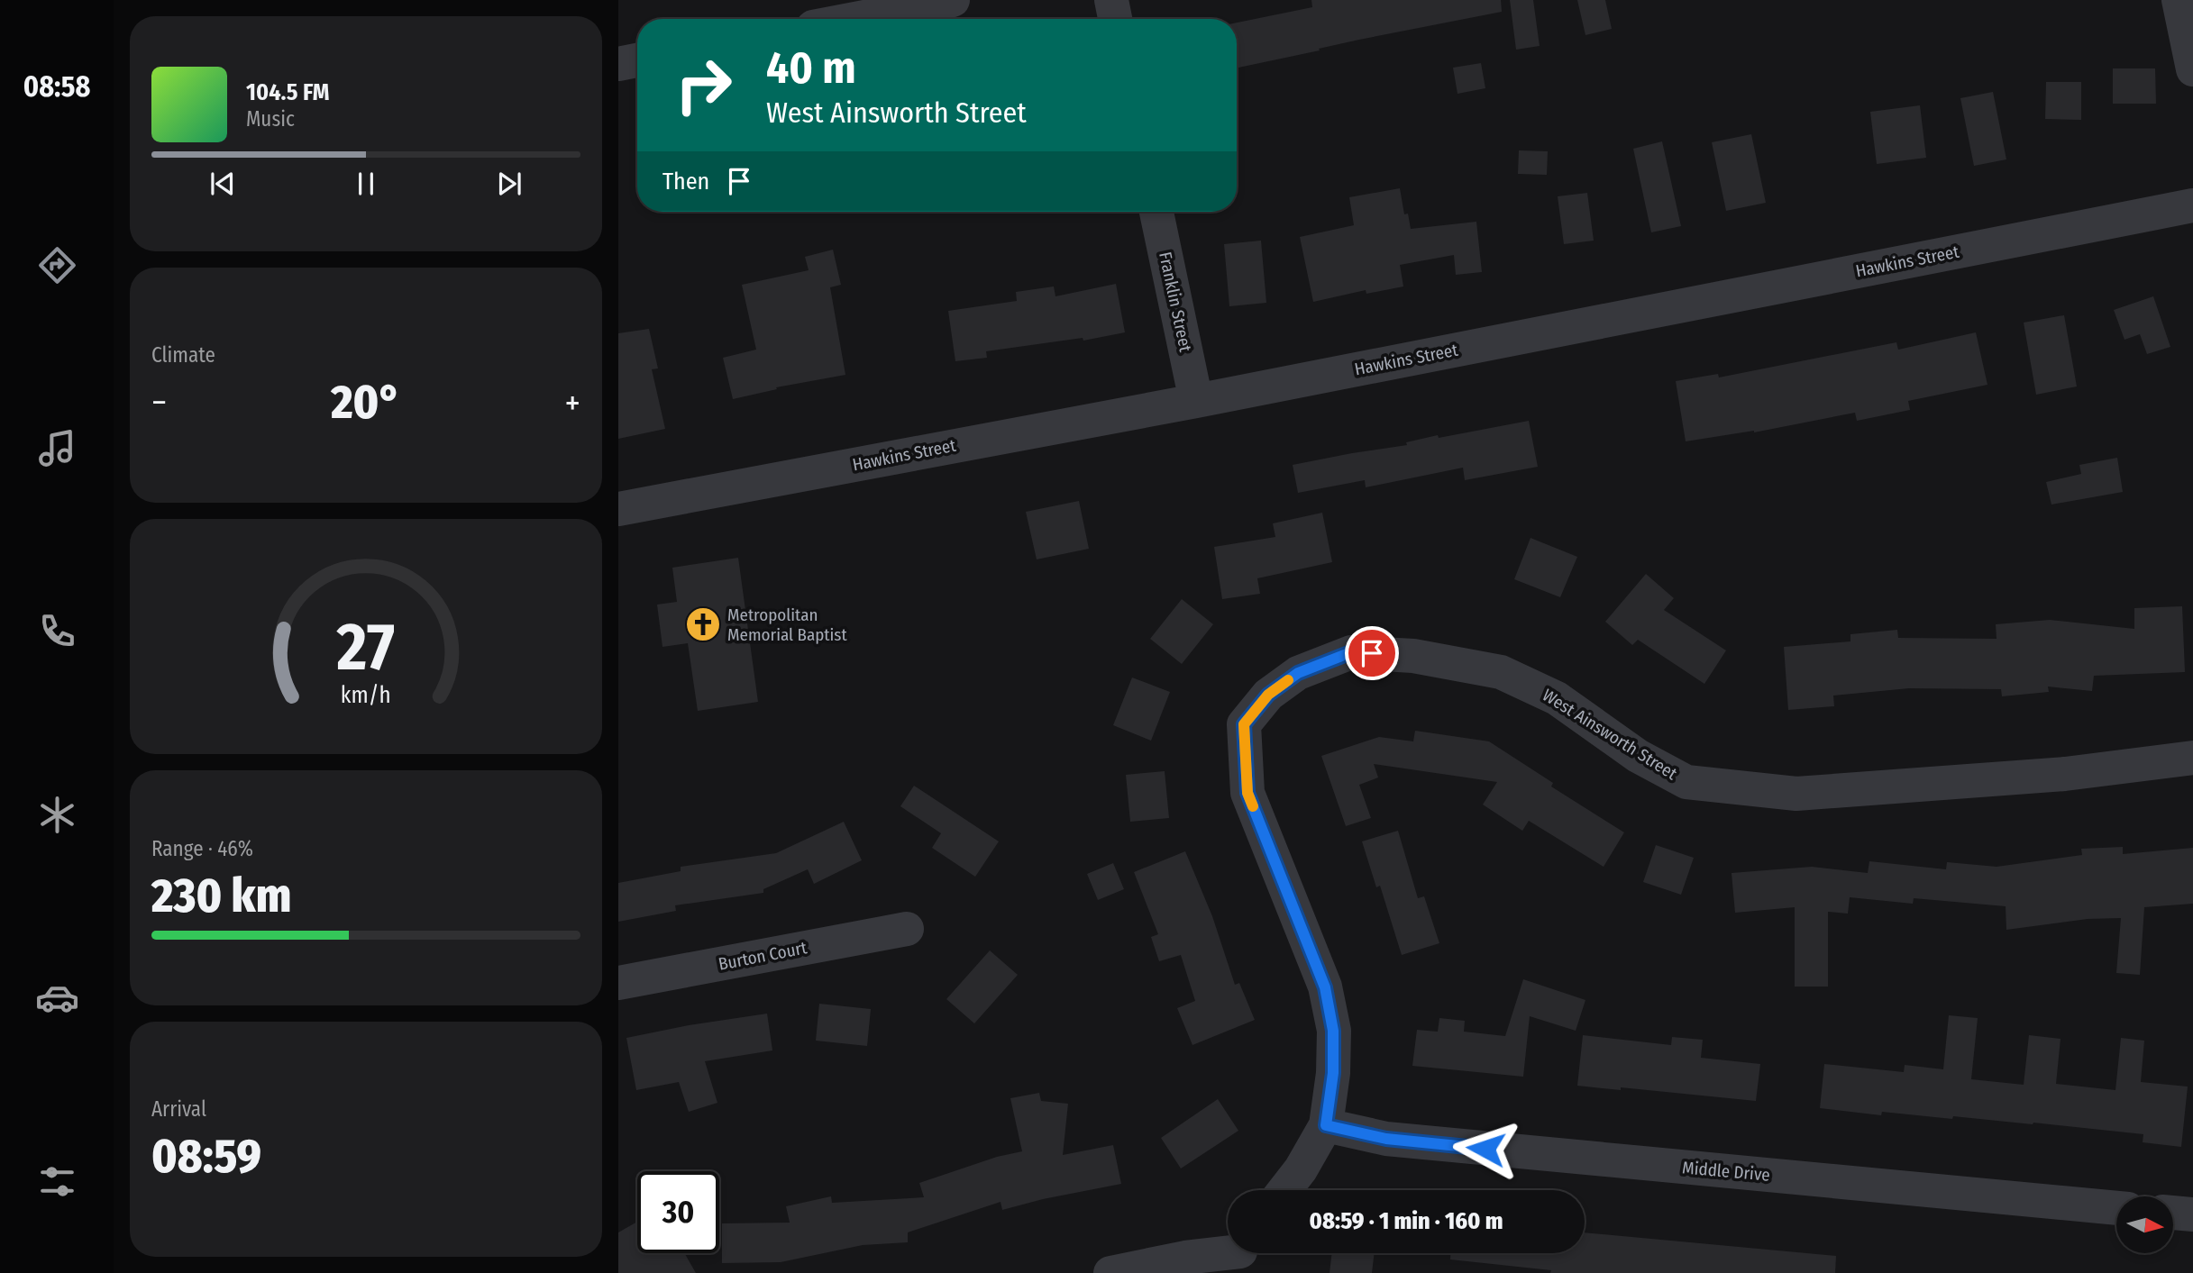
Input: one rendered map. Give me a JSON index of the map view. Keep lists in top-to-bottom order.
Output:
{
  "streets": {
    "street": [
      "Hawkins Street",
      "Franklin Street",
      "West Ainsworth Street",
      "Burton Court",
      "Middle Drive"
    ]
  },
  "crossings": [
    ["Hawkins Street", "Franklin Street"],
    ["West Ainsworth Street", "Middle Drive"]
  ],
  "places": {
    "church": ["Metropolitan Memorial Baptist"]
  },
  "north": "right",
  "page": {
    "tabs": "08:58",
    "turn": ["40 m", "West Ainsworth Street"],
    "song": ["104.5 FM", "Music"],
    "then": "Then",
    "tile": [
      "Climate",
      ["Range · 46%", "230 km"],
      ["Arrival", "08:59"]
    ],
    "heat": ["−", "20°", "+"],
    "limit": "30",
    "trip": "08:59 · 1 min · 160 m",
    "gauge": ["27", "km/h"]
  }
}
